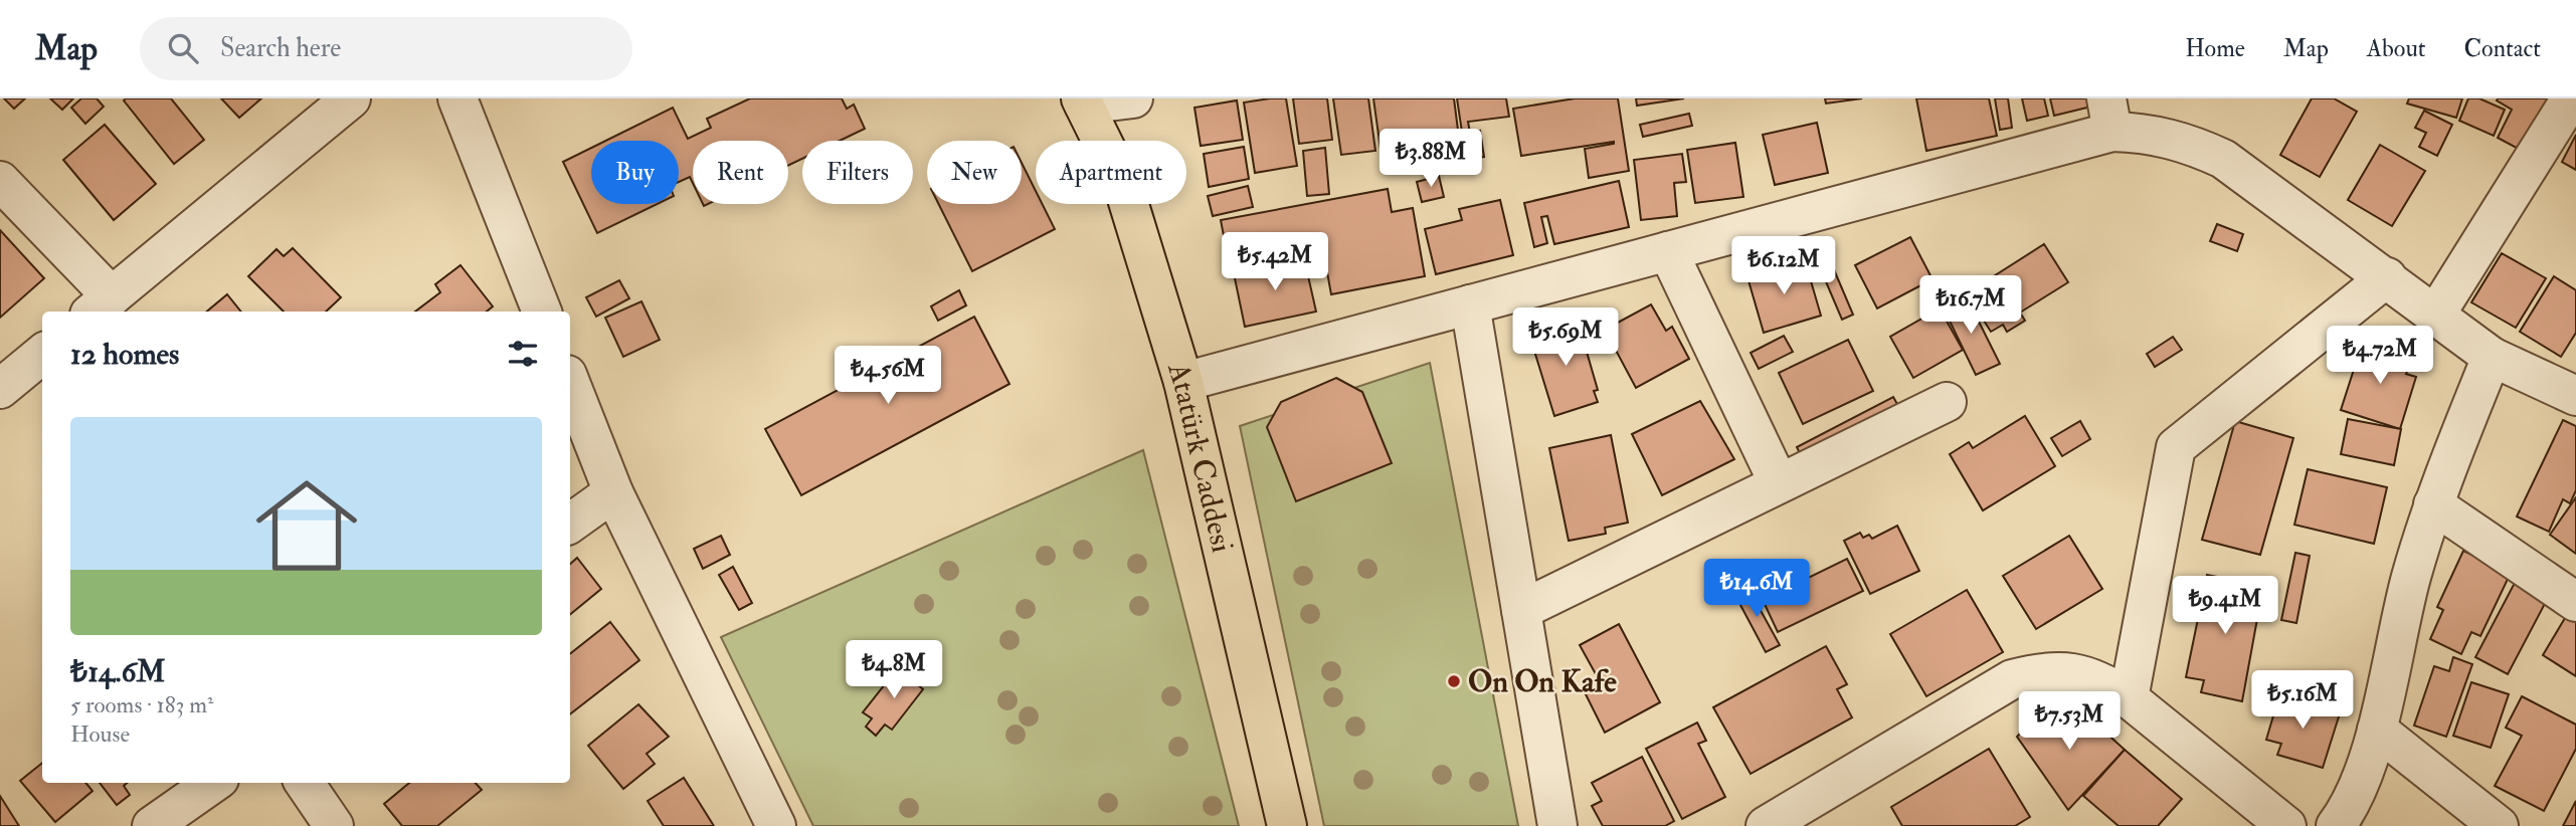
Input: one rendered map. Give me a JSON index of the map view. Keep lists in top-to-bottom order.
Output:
{
  "streets": {
    "main road": ["Atatürk Caddesi"]
  },
  "places": ["On On Kafe"],
  "page": {
    "header": "Map",
    "search": "Search here",
    "nav": [
      "Home",
      "Map",
      "About",
      "Contact"
    ],
    "price": [
      "₺3.88M",
      "₺5.42M",
      "₺6.12M",
      "₺16.7M",
      "₺5.69M",
      "₺4.72M",
      "₺4.56M",
      "₺14.6M",
      "₺9.41M",
      "₺4.8M",
      "₺5.16M",
      "₺7.53M"
    ],
    "chip": [
      "Buy",
      "Rent",
      "Filters",
      "New",
      "Apartment"
    ],
    "heading": "12 homes",
    "list": [
      {
        "name": "₺14.6M",
        "note": "5 rooms · 183 m² · House"
      }
    ]
  }
}
